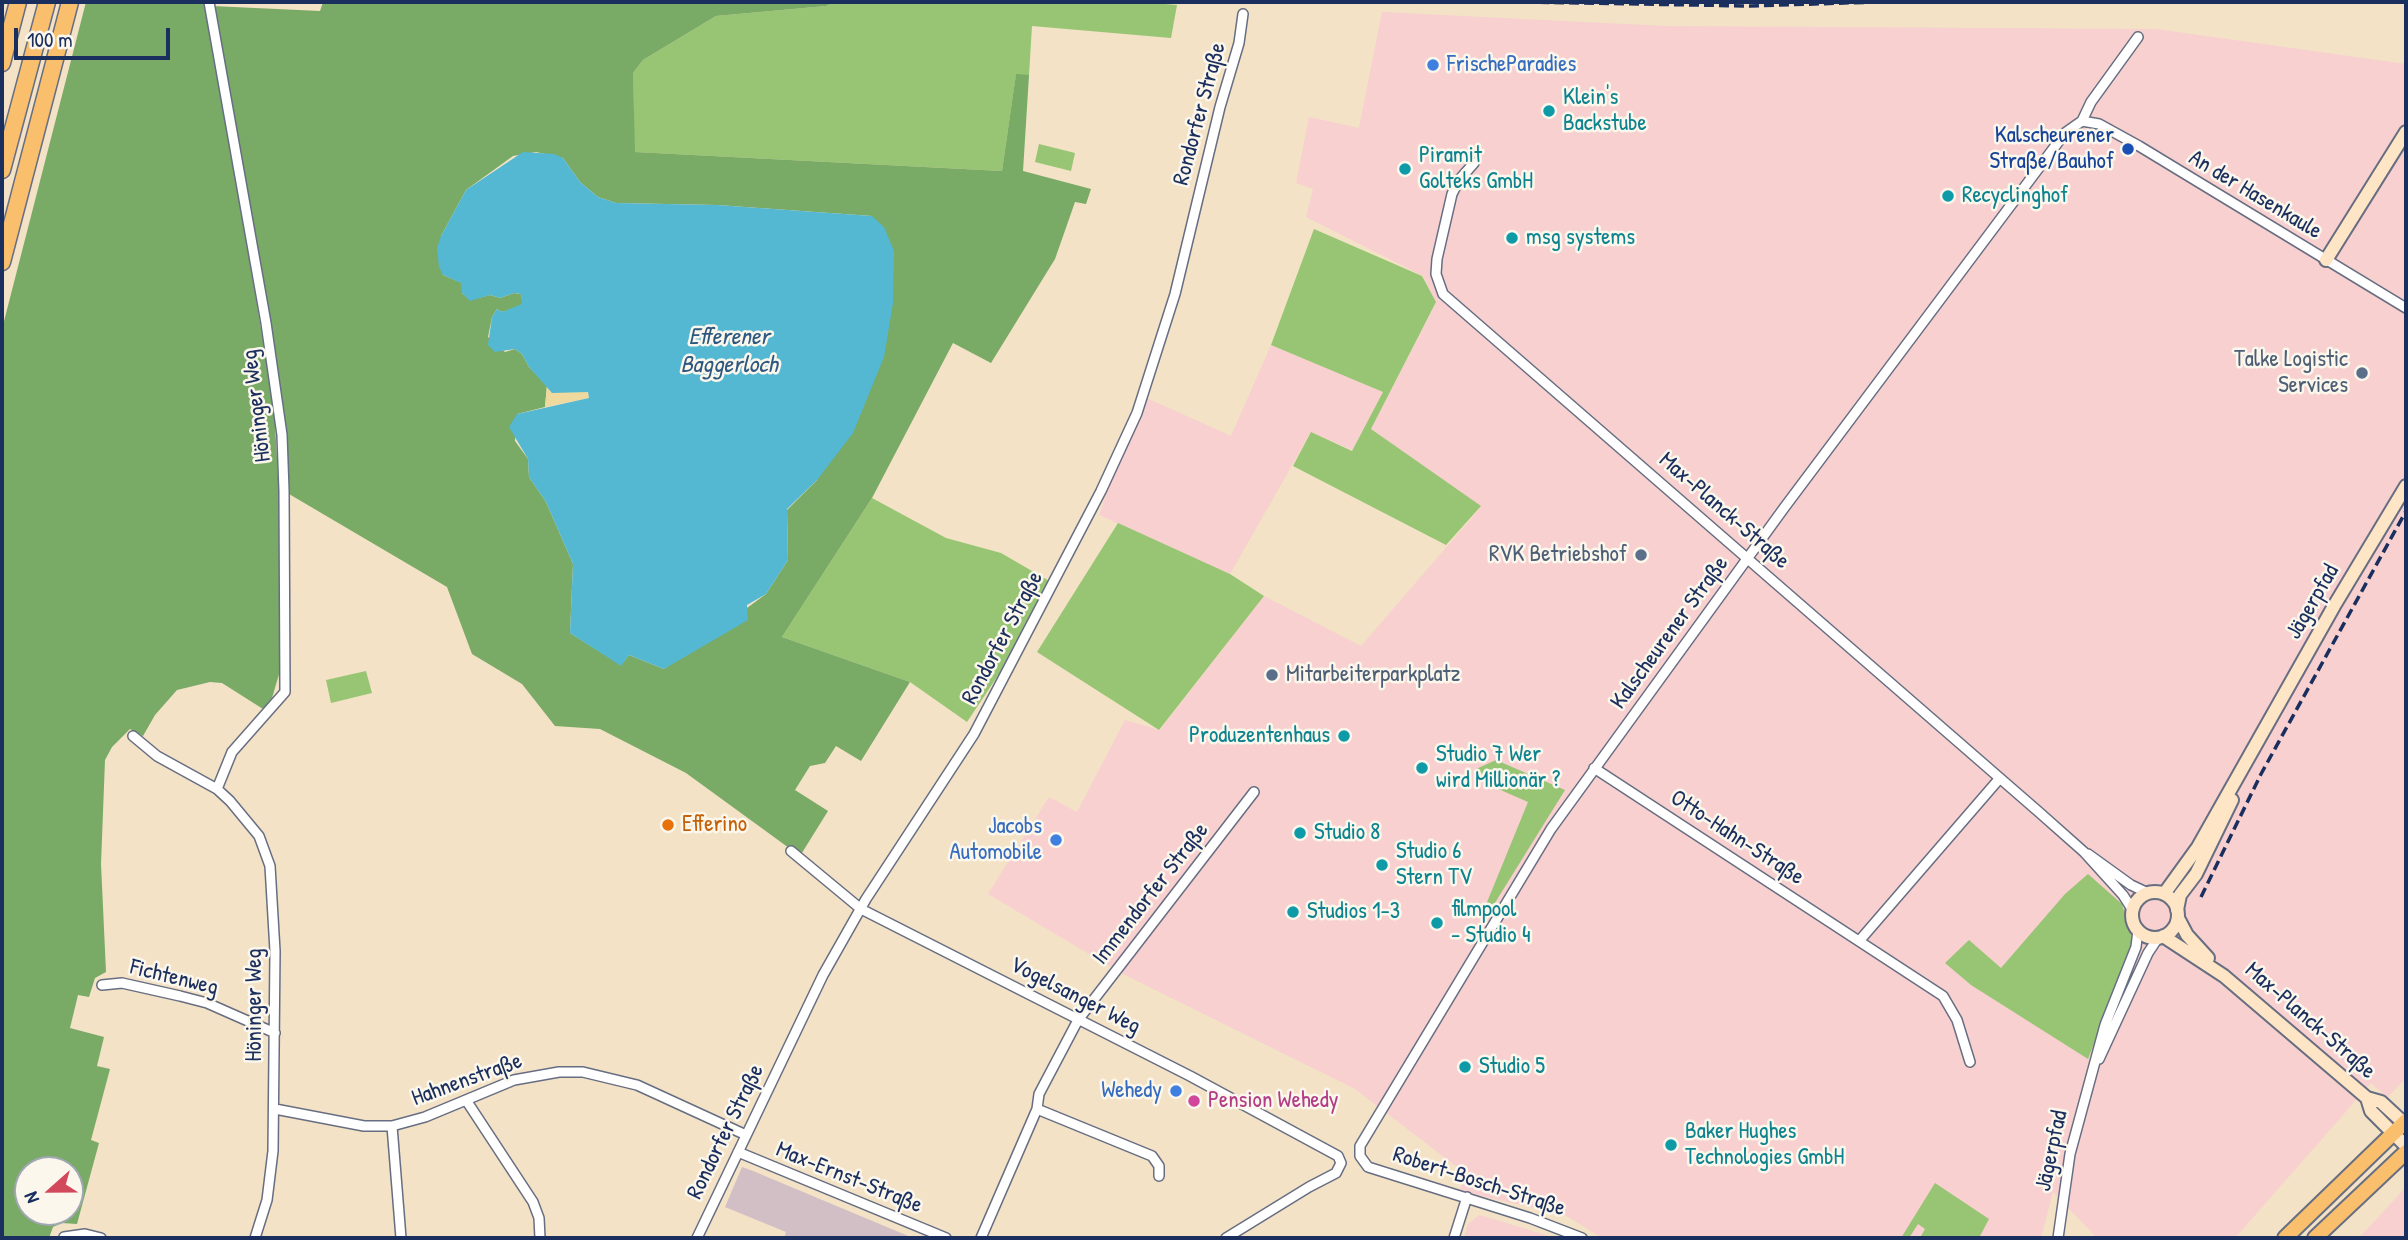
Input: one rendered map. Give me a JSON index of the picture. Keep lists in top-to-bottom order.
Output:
{
  "streets": {
    "main road": ["Max-Planck-Straße", "Jägerpfad"],
    "street": [
      "Rondorfer Straße",
      "An der Hasenkaule",
      "Höninger Weg",
      "Kalscheurener Straße",
      "Otto-Hahn-Straße",
      "Immendorfer Straße",
      "Fichtenweg",
      "Vogelsanger Weg",
      "Hahnenstraße",
      "Max-Ernst-Straße",
      "Robert-Bosch-Straße"
    ]
  },
  "crossings": [
    ["Rondorfer Straße", "Vogelsanger Weg"],
    ["Rondorfer Straße", "Hahnenstraße"],
    ["Rondorfer Straße", "Max-Ernst-Straße"],
    ["An der Hasenkaule", "Kalscheurener Straße"],
    ["Höninger Weg", "Fichtenweg"],
    ["Höninger Weg", "Hahnenstraße"],
    ["Max-Planck-Straße", "Jägerpfad"],
    ["Max-Planck-Straße", "Kalscheurener Straße"],
    ["Kalscheurener Straße", "Otto-Hahn-Straße"],
    ["Kalscheurener Straße", "Robert-Bosch-Straße"],
    ["Immendorfer Straße", "Vogelsanger Weg"]
  ],
  "water": ["Efferener Baggerloch"],
  "places": [
    "FrischeParadies",
    "Klein's Backstube",
    "Kalscheurener Straße/Bauhof",
    "Piramit Golteks GmbH",
    "Recyclinghof",
    "msg systems",
    "Talke Logistic Services",
    "RVK Betriebshof",
    "Mitarbeiterparkplatz",
    "Produzentenhaus",
    "Studio 7 Wer wird Millionär ?",
    "Efferino",
    "Studio 8",
    "Jacobs Automobile",
    "Studio 6 Stern TV",
    "Studios 1-3",
    "filmpool - Studio 4",
    "Studio 5",
    "Wehedy",
    "Pension Wehedy",
    "Baker Hughes Technologies GmbH"
  ],
  "scale_bar": "100 m",
  "north": "left"
}
